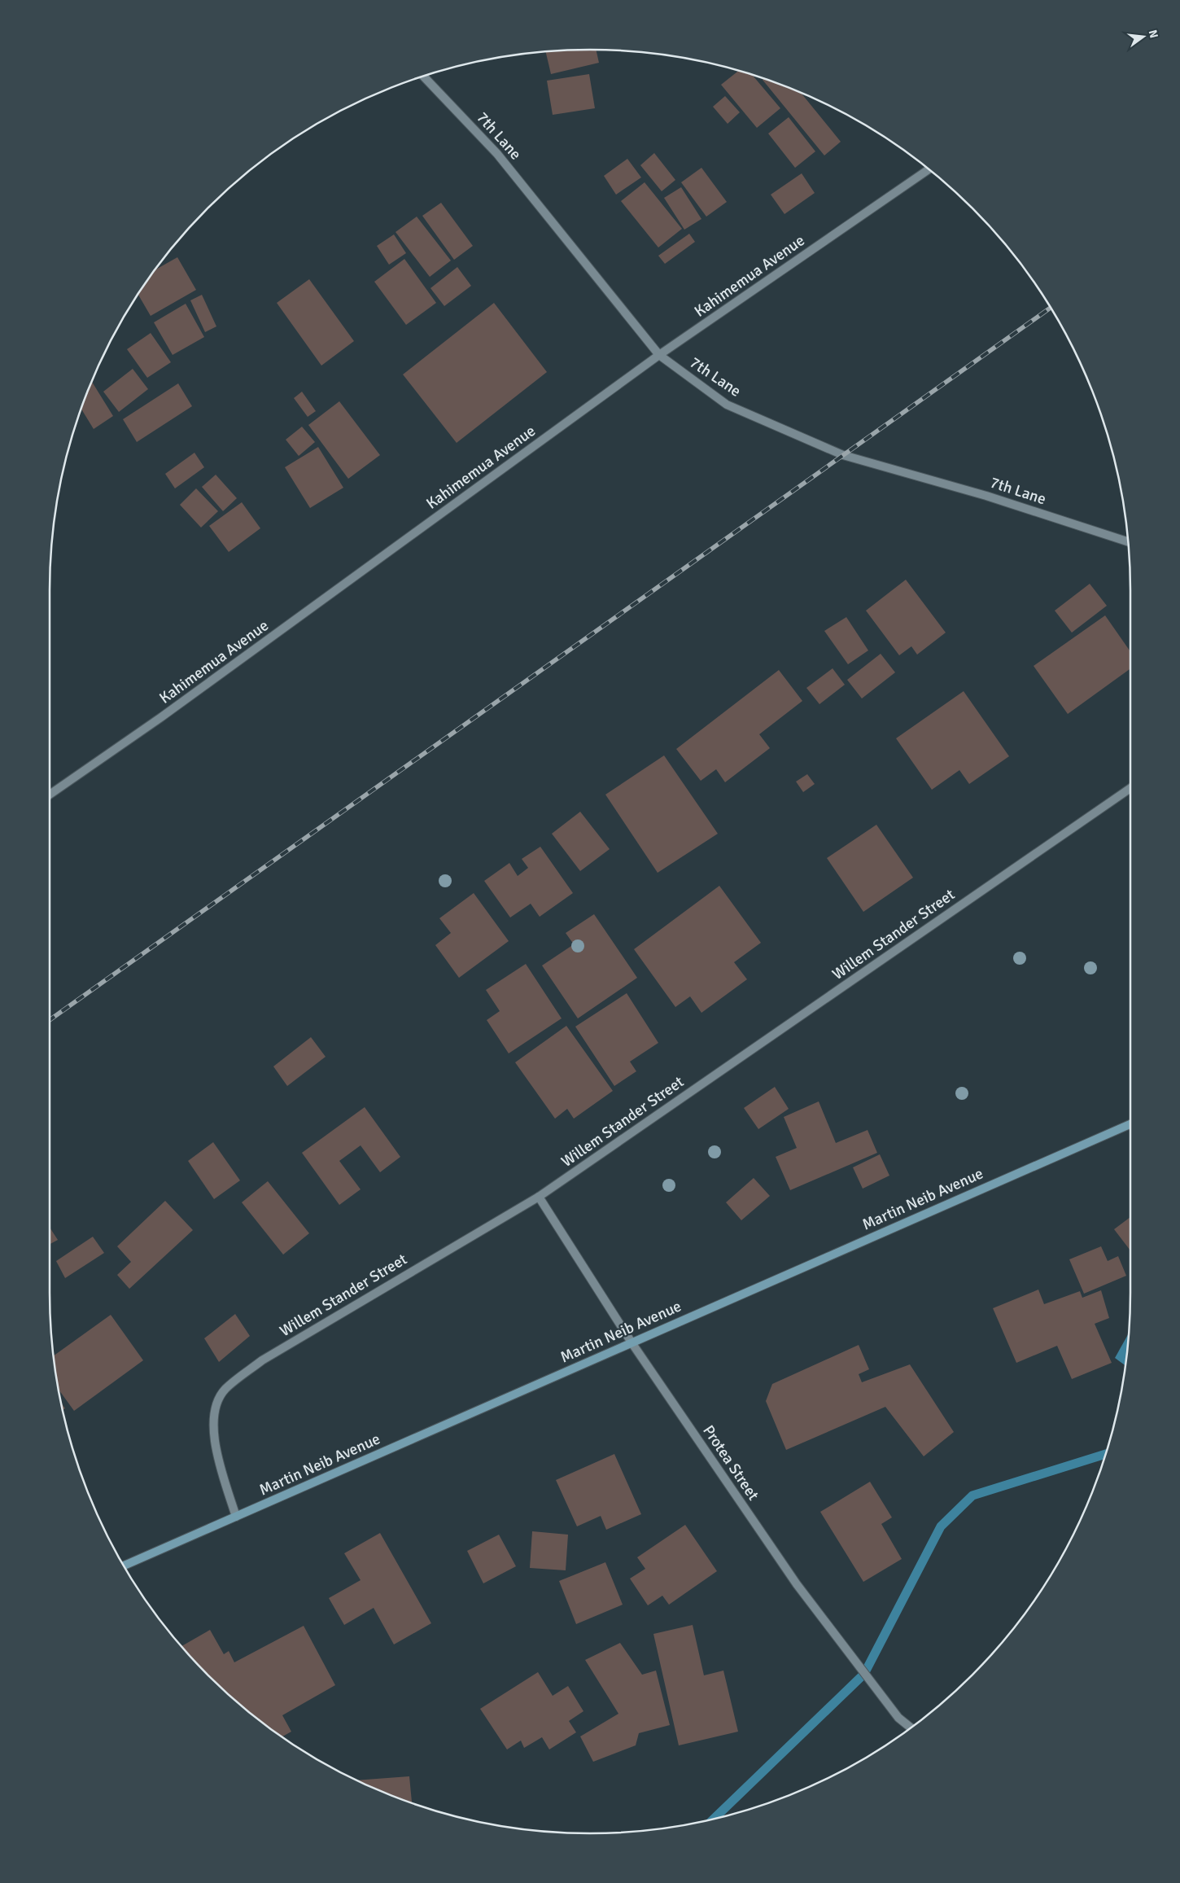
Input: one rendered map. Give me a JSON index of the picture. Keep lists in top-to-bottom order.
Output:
{
  "streets": {
    "main road": ["Martin Neib Avenue"],
    "street": [
      "7th Lane",
      "Kahimemua Avenue",
      "Willem Stander Street",
      "Protea Street"
    ]
  },
  "crossings": [
    ["7th Lane", "Kahimemua Avenue"],
    ["Willem Stander Street", "Martin Neib Avenue"],
    ["Willem Stander Street", "Protea Street"],
    ["Martin Neib Avenue", "Protea Street"]
  ],
  "north": "right"
}
